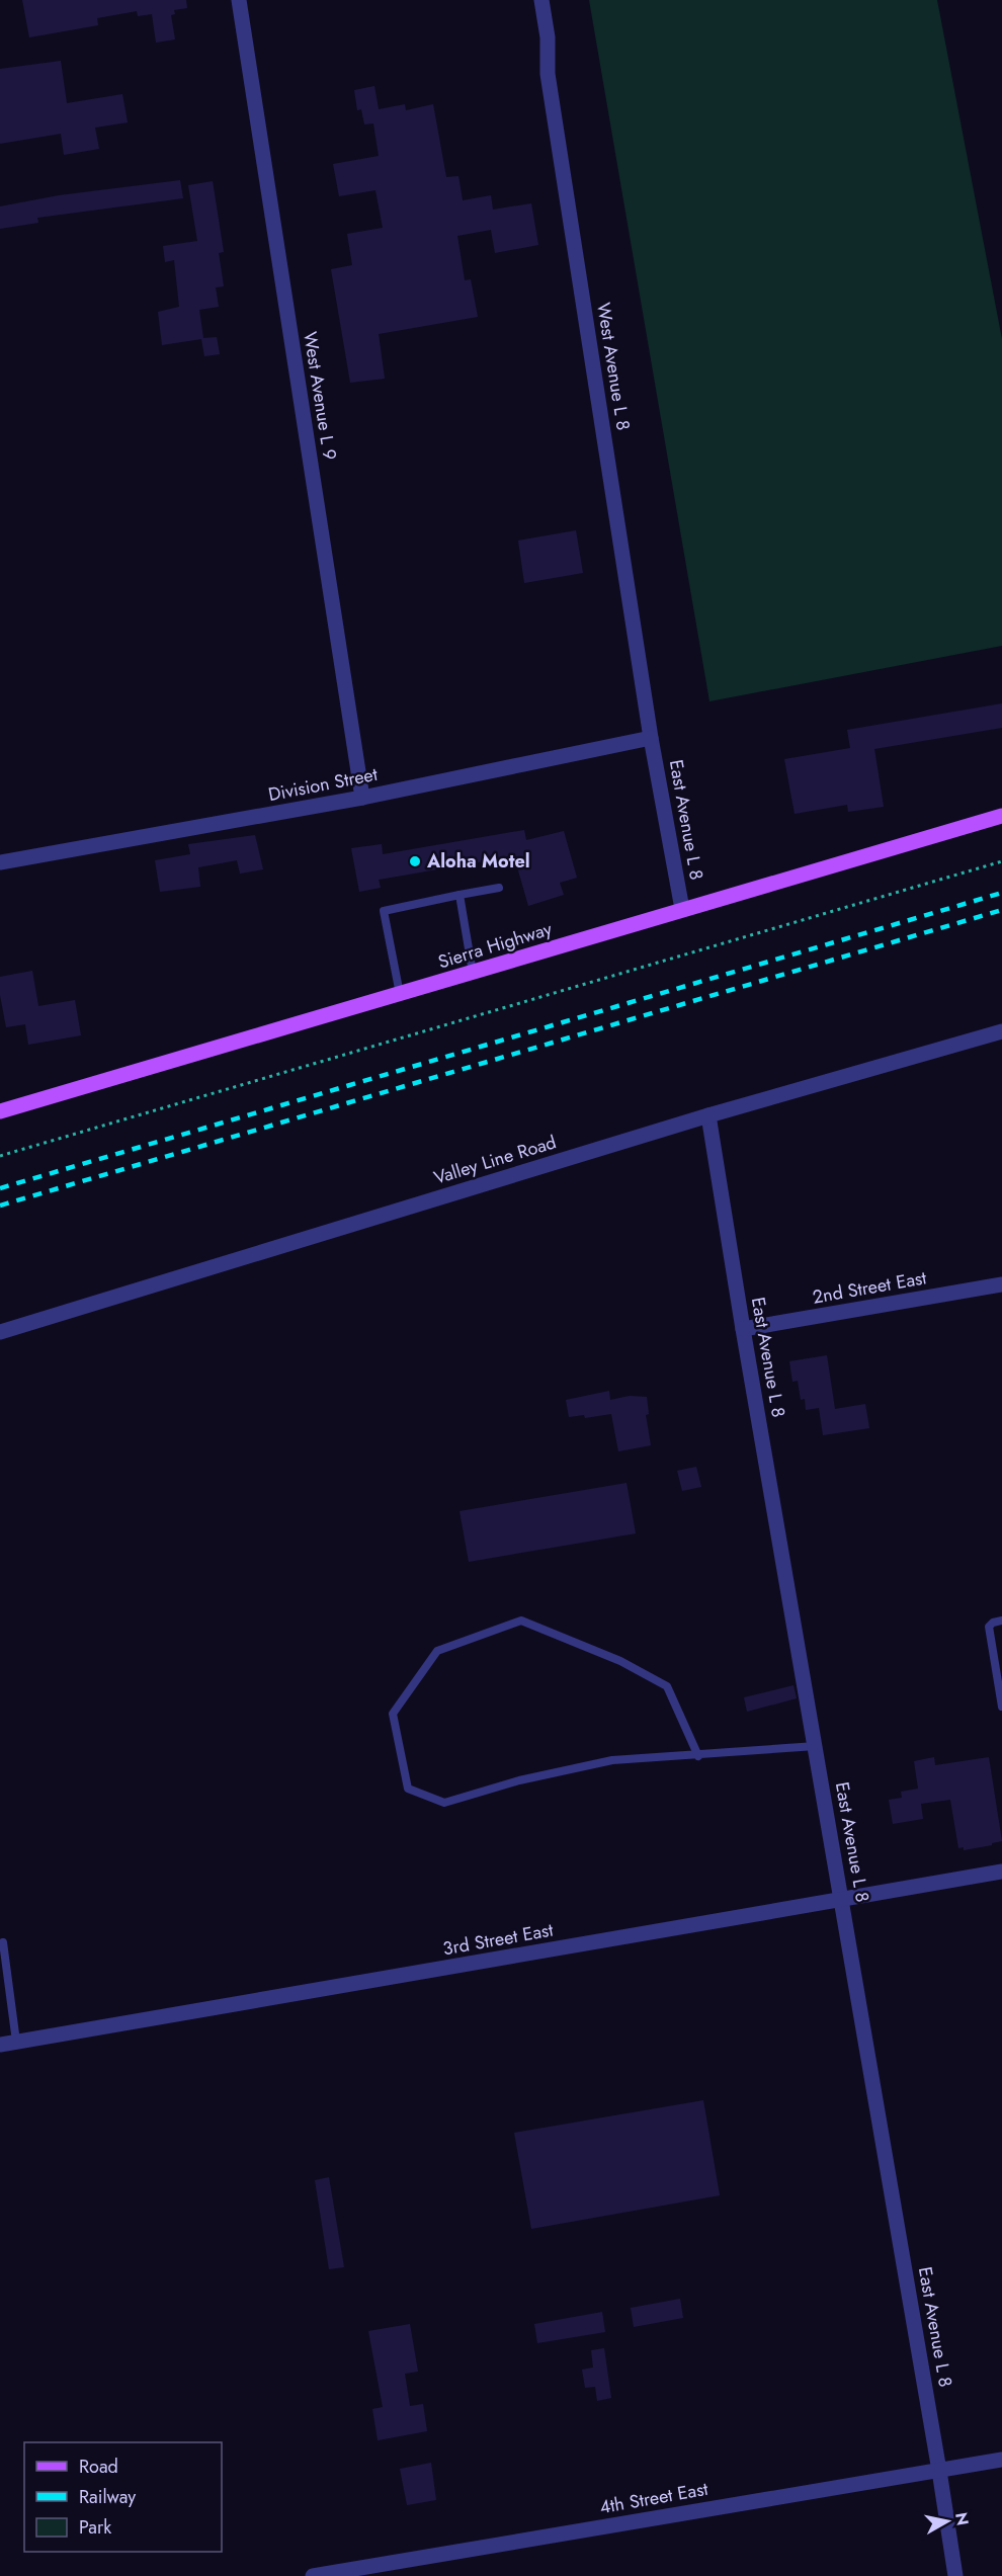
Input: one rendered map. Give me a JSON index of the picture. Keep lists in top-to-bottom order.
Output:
{
  "streets": {
    "main road": ["Sierra Highway"],
    "street": [
      "West Avenue L 8",
      "West Avenue L 9",
      "Division Street",
      "East Avenue L 8",
      "Valley Line Road",
      "2nd Street East",
      "3rd Street East",
      "4th Street East"
    ]
  },
  "crossings": [
    ["West Avenue L 8", "Division Street"],
    ["West Avenue L 8", "East Avenue L 8"],
    ["West Avenue L 9", "Division Street"],
    ["Division Street", "East Avenue L 8"],
    ["East Avenue L 8", "Sierra Highway"],
    ["East Avenue L 8", "Valley Line Road"],
    ["East Avenue L 8", "2nd Street East"],
    ["East Avenue L 8", "3rd Street East"],
    ["East Avenue L 8", "4th Street East"]
  ],
  "places": ["Aloha Motel"],
  "legend": ["Road", "Railway", "Park"],
  "north": "right"
}
